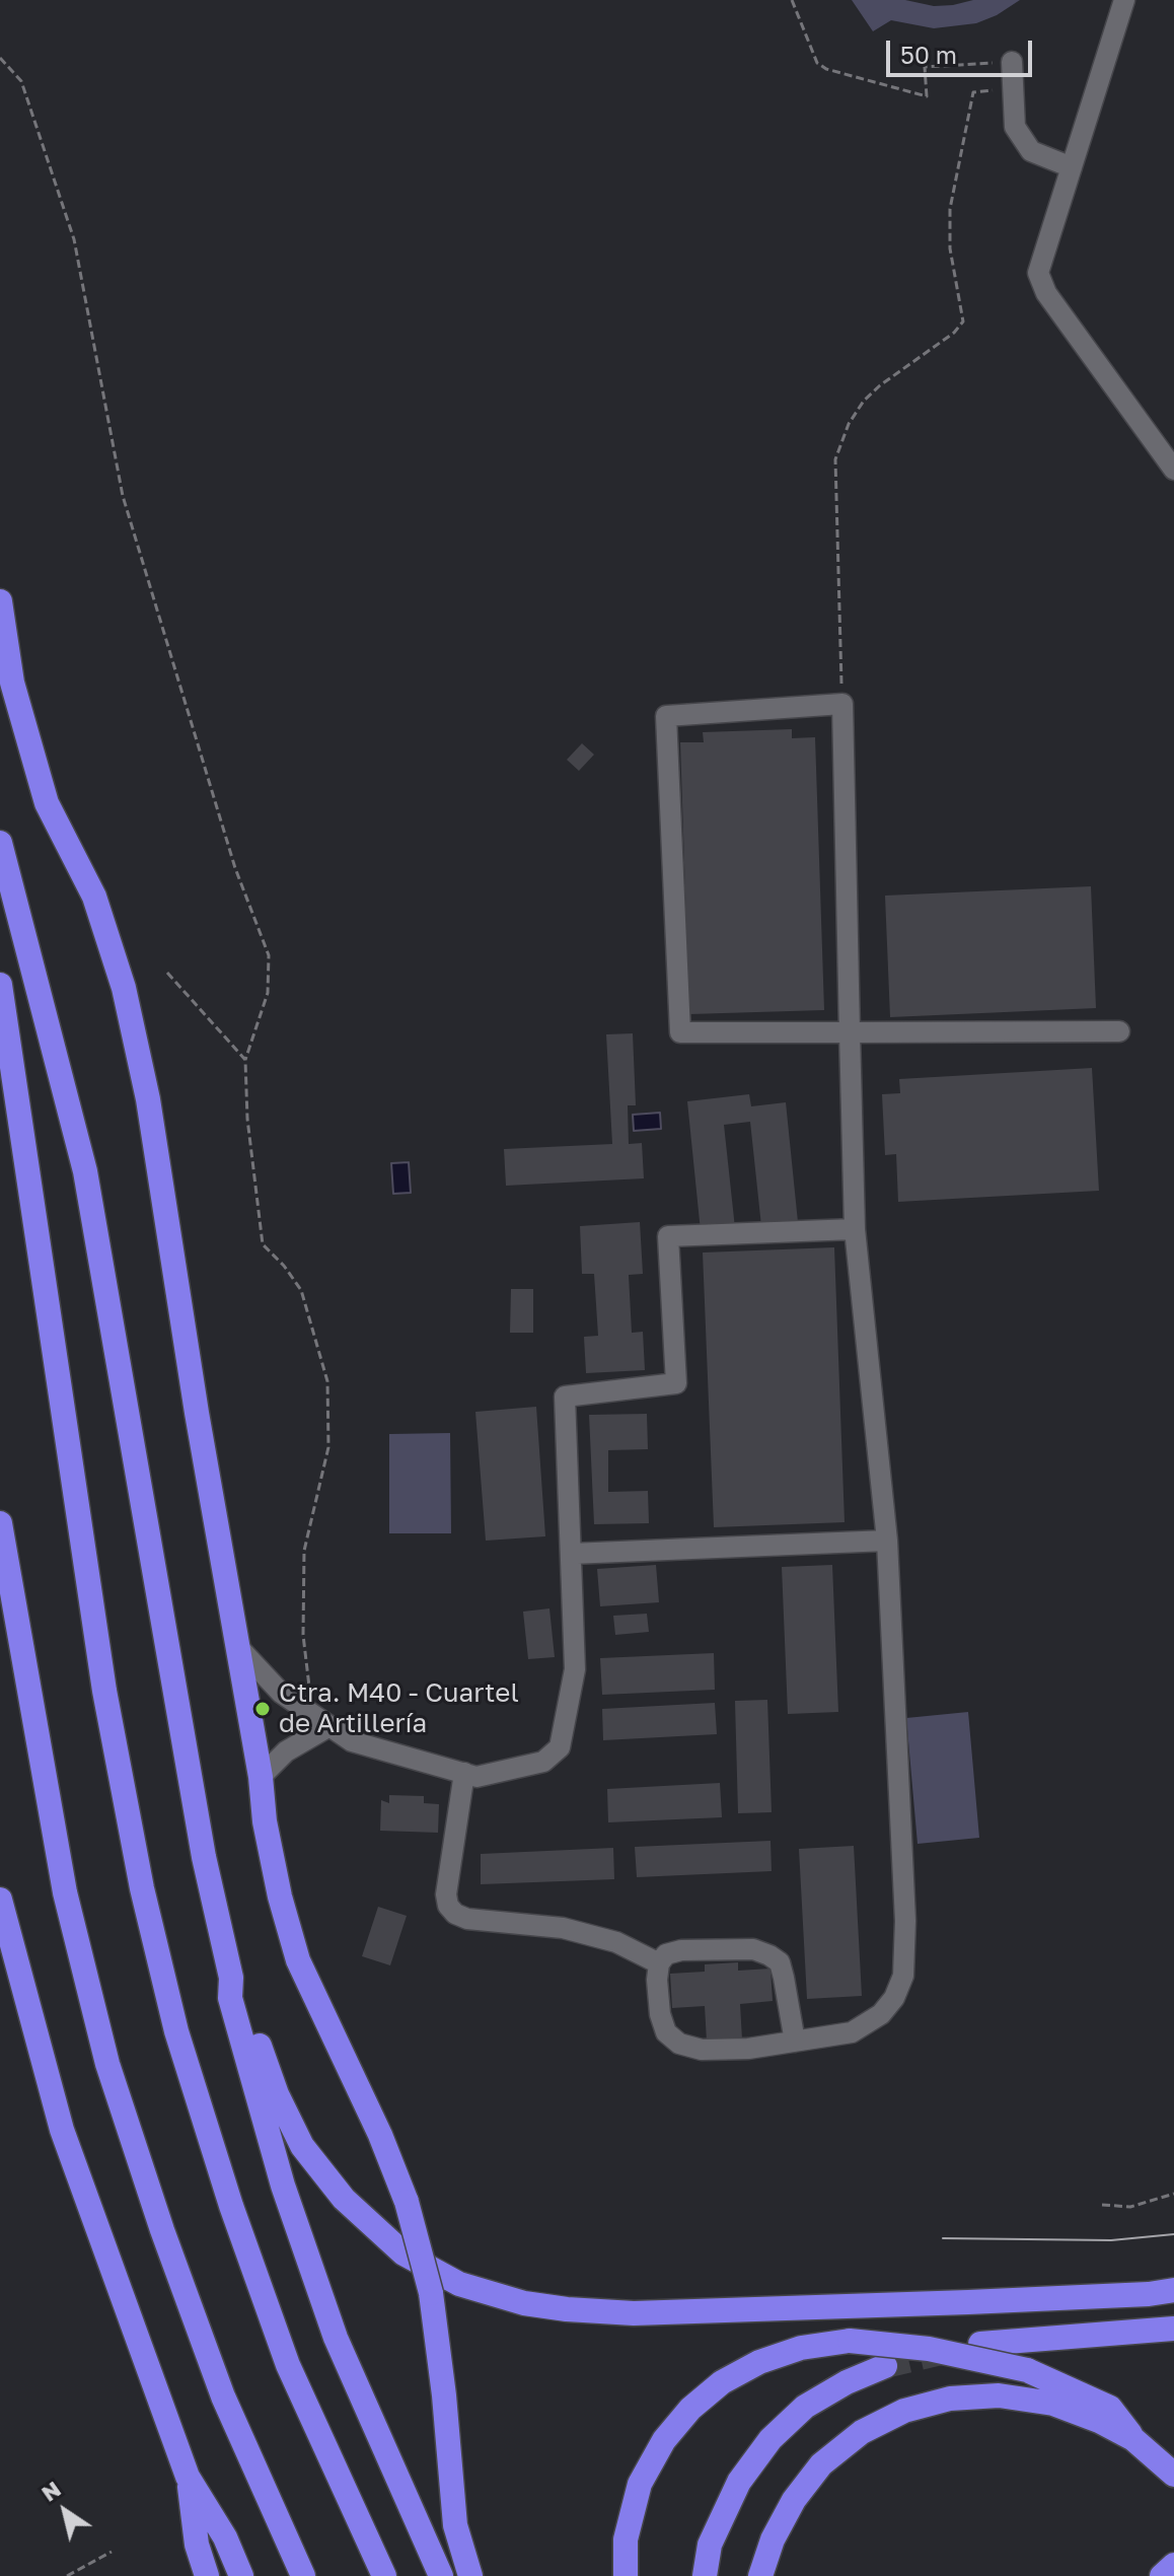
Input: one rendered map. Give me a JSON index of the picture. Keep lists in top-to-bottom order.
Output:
{
  "places": ["Ctra. M40 - Cuartel de Artillería"],
  "scale_bar": "50 m",
  "north": "top left"
}
